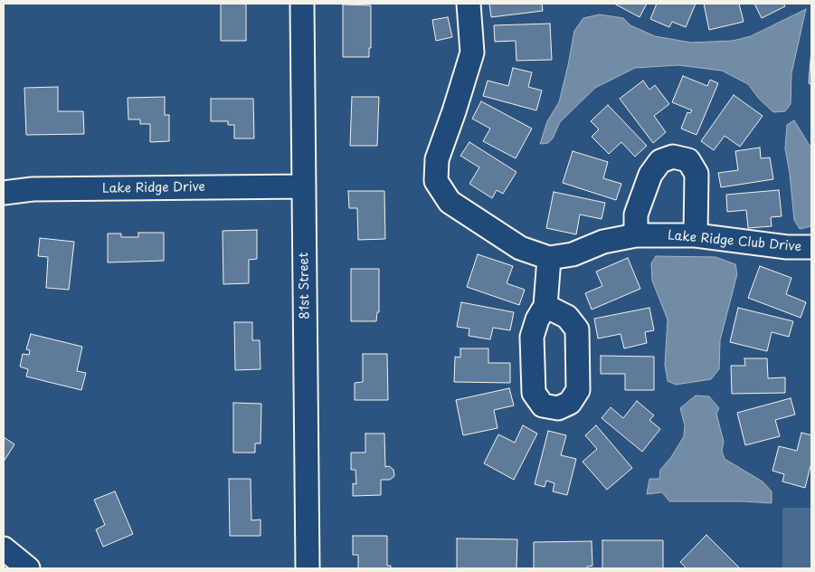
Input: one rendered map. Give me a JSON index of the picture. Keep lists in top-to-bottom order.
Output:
{
  "streets": {
    "street": ["Lake Ridge Drive", "Lake Ridge Club Drive", "81st Street"]
  },
  "crossings": [
    ["Lake Ridge Drive", "81st Street"]
  ]
}
